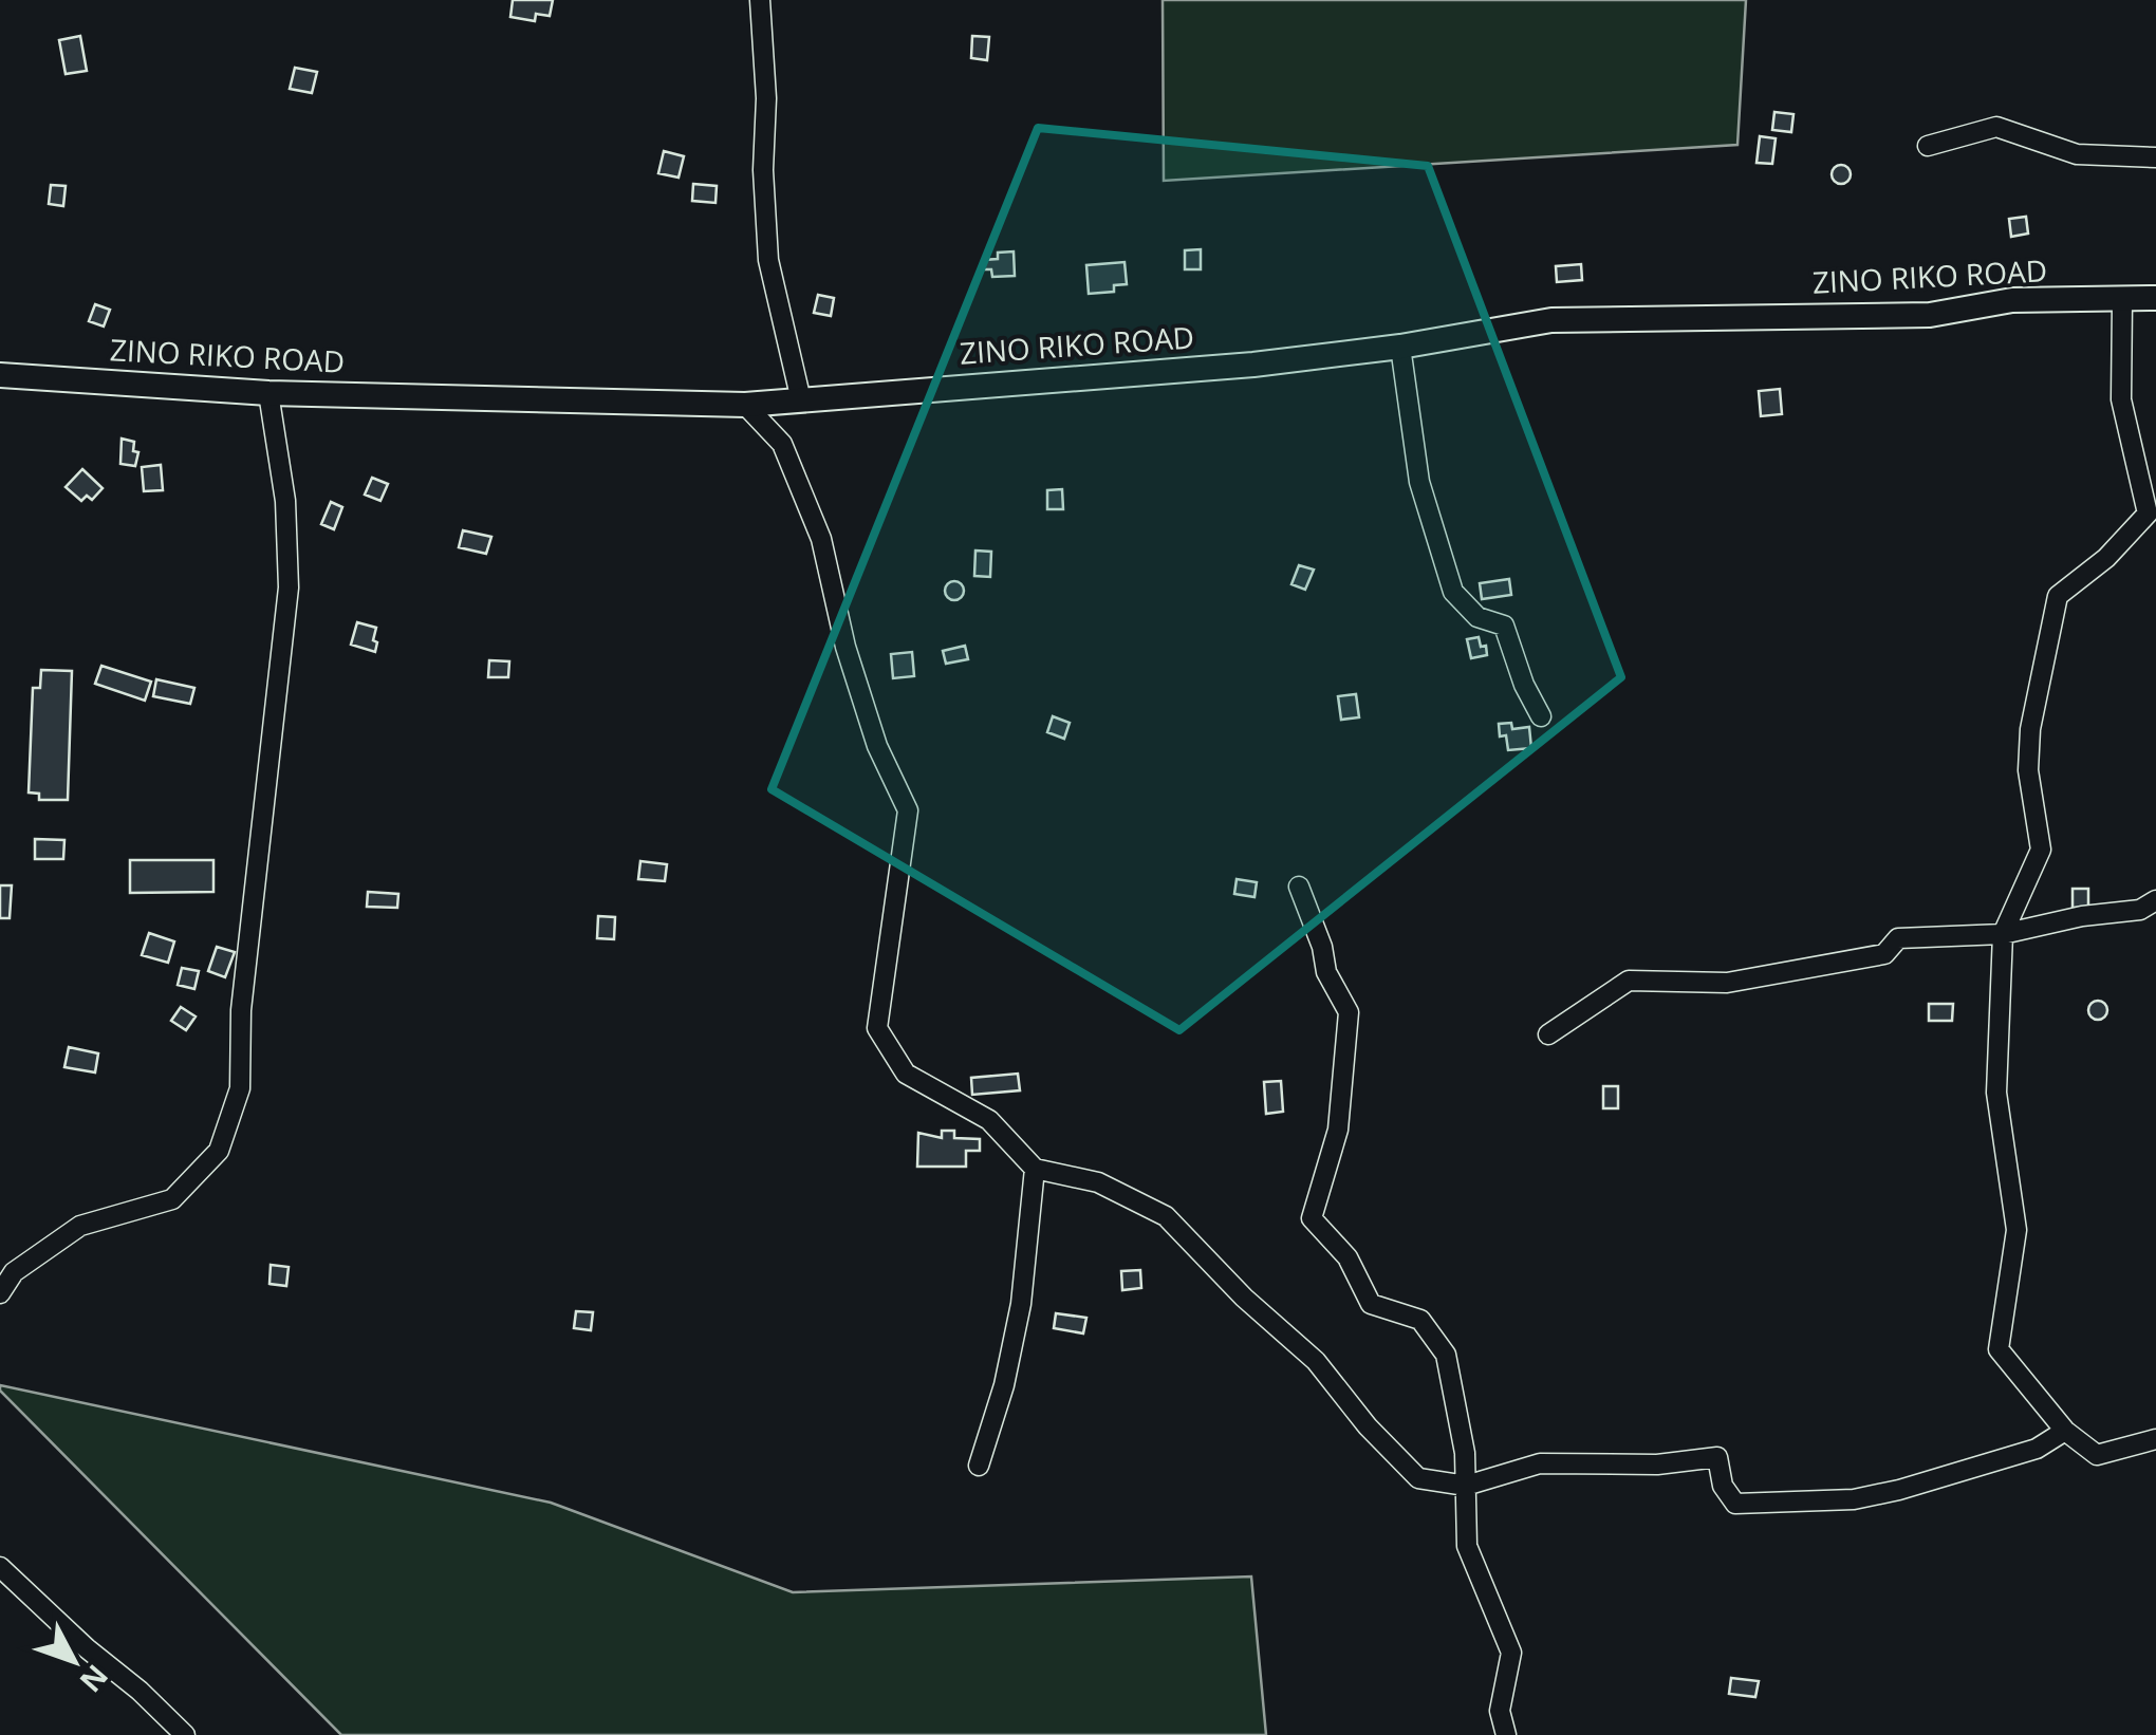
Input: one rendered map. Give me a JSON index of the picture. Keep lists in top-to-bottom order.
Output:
{
  "streets": {
    "street": ["ZINO RIKO ROAD"]
  },
  "north": "bottom right"
}
